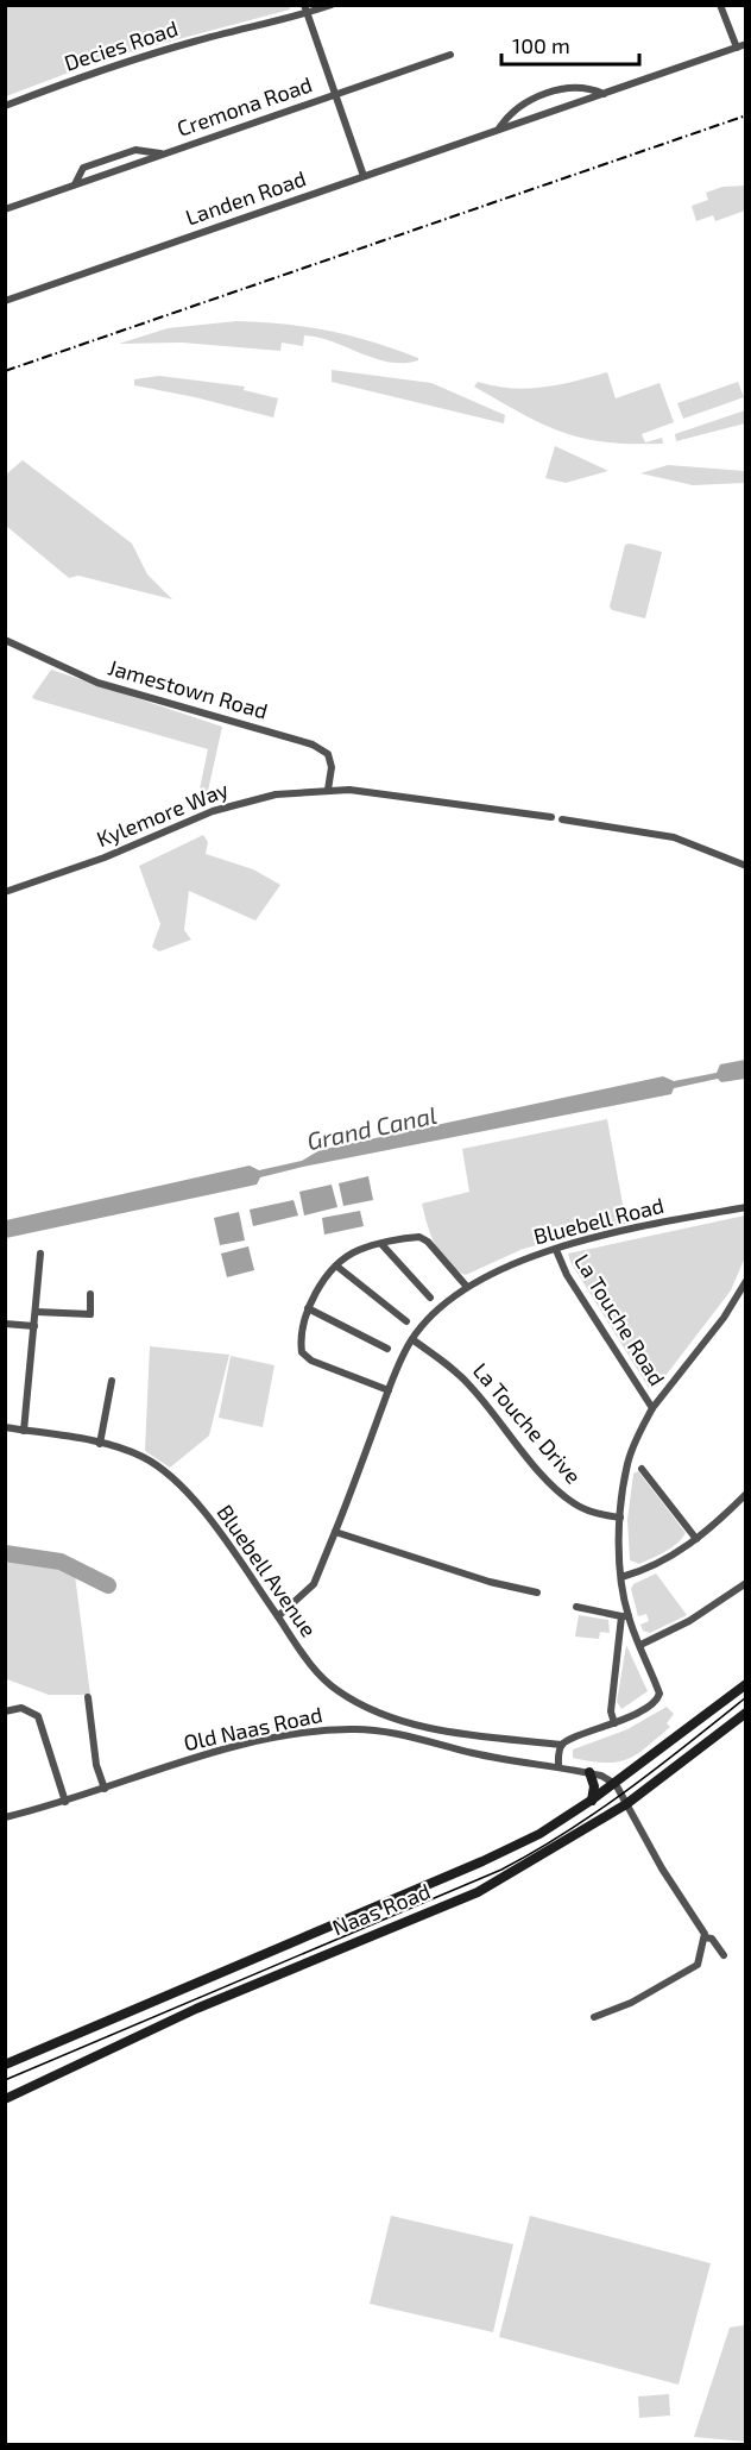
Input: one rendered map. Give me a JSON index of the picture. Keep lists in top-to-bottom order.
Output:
{
  "streets": {
    "main road": ["Naas Road"],
    "street": [
      "Decies Road",
      "Cremona Road",
      "Landen Road",
      "Jamestown Road",
      "Kylemore Way",
      "Bluebell Road",
      "La Touche Road",
      "La Touche Drive",
      "Bluebell Avenue",
      "Old Naas Road"
    ]
  },
  "crossings": [
    ["Jamestown Road", "Kylemore Way"],
    ["Bluebell Road", "La Touche Road"],
    ["Bluebell Road", "La Touche Drive"],
    ["Bluebell Road", "Bluebell Avenue"],
    ["La Touche Road", "La Touche Drive"],
    ["La Touche Road", "Bluebell Avenue"],
    ["Old Naas Road", "Naas Road"]
  ],
  "water": ["Grand Canal"],
  "scale_bar": "100 m"
}
